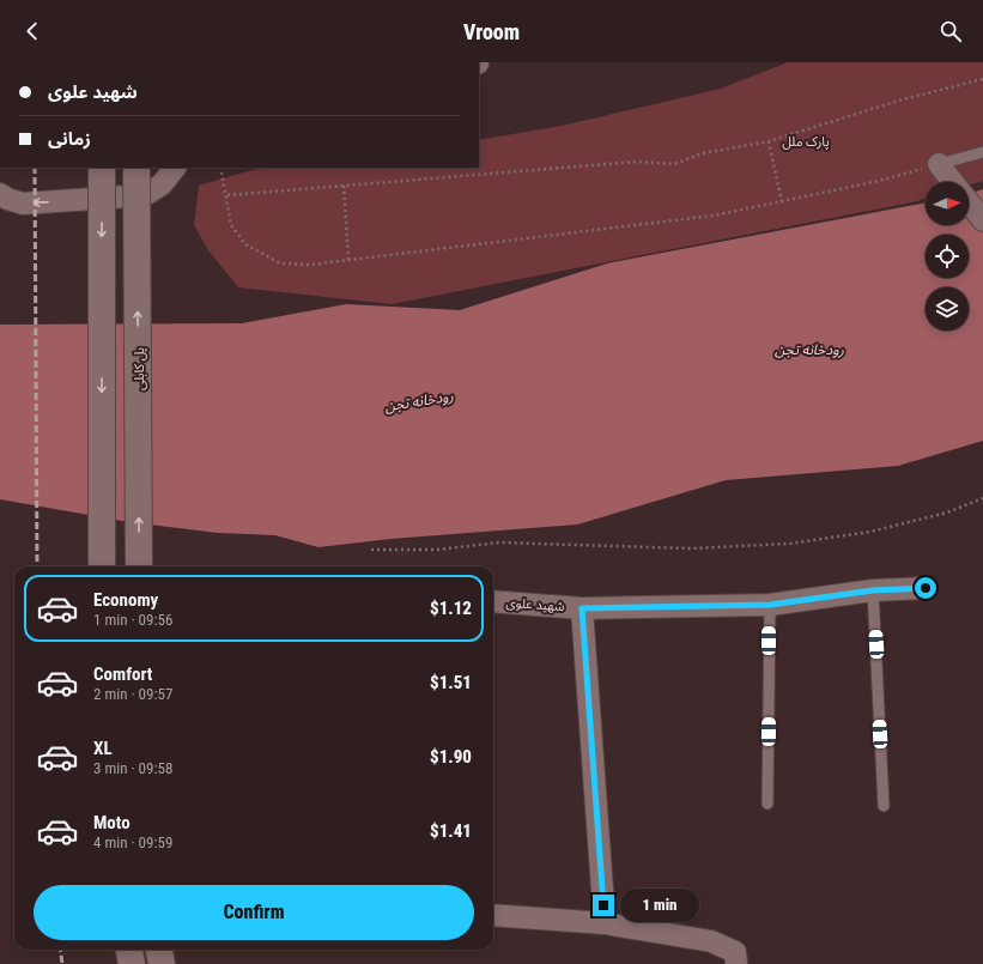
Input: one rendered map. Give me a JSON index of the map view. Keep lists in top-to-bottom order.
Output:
{
  "streets": {
    "main road": ["پل کابلی"],
    "street": ["شهید علوی"]
  },
  "water": ["رودخانه تجن"],
  "parks": ["پارک ملل"],
  "north": "right",
  "page": {
    "header": "Vroom",
    "banner": ["شهید علوی", "زمانی"],
    "list": [
      {
        "name": "Economy",
        "note": "1 min · 09:56",
        "value": "$1.12"
      },
      {
        "name": "Comfort",
        "note": "2 min · 09:57",
        "value": "$1.51"
      },
      {
        "name": "XL",
        "note": "3 min · 09:58",
        "value": "$1.90"
      },
      {
        "name": "Moto",
        "note": "4 min · 09:59",
        "value": "$1.41"
      }
    ],
    "buttons": "Confirm",
    "bubble": "1 min"
  }
}
